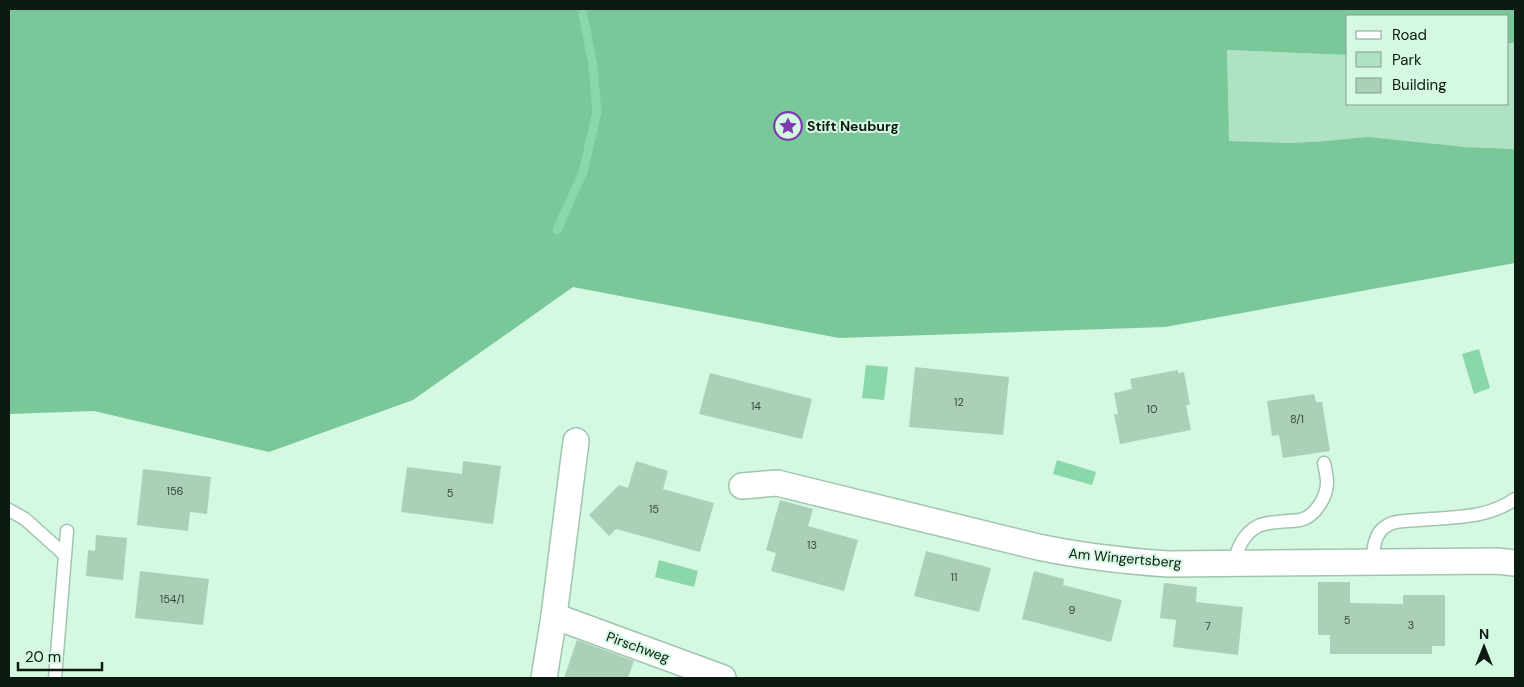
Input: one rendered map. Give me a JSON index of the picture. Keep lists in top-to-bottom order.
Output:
{
  "streets": {
    "street": ["Am Wingertsberg", "Pirschweg"]
  },
  "places": {
    "place": ["Stift Neuburg"]
  },
  "house_numbers": [
    "12",
    "14",
    "10",
    "8/1",
    "156",
    "5",
    "15",
    "13",
    "11",
    "154/1",
    "9",
    "5",
    "3",
    "7"
  ],
  "legend": ["Road", "Park", "Building"],
  "scale_bar": "20 m",
  "north": "top"
}
